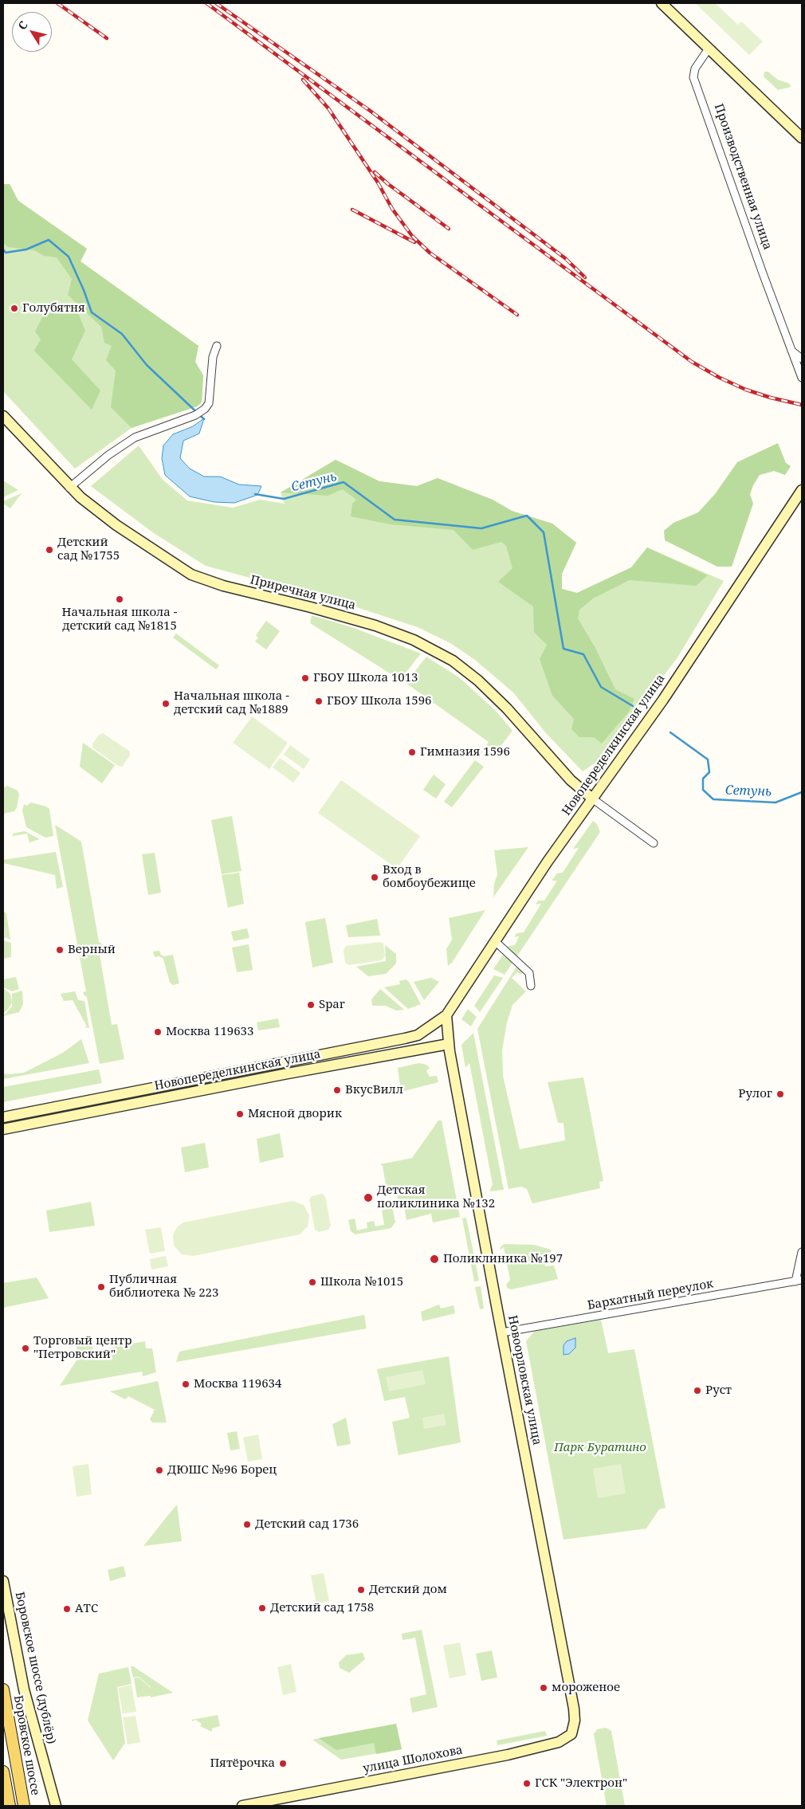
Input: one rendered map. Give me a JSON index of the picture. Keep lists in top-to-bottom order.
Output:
{
  "streets": {
    "main road": ["Боровское шоссе"],
    "street": [
      "Производственная улица",
      "Приречная улица",
      "Новопеределкинская улица",
      "Бархатный переулок",
      "Новоорловская улица",
      "Боровское шоссе (дублёр)",
      "улица Шолохова"
    ]
  },
  "crossings": [
    ["Приречная улица", "Новопеределкинская улица"],
    ["Новопеределкинская улица", "Новоорловская улица"],
    ["Бархатный переулок", "Новоорловская улица"],
    ["Новоорловская улица", "улица Шолохова"]
  ],
  "water": ["Сетунь"],
  "parks": ["Парк Буратино"],
  "places": [
    "Голубятня",
    "Детский сад №1755",
    "Начальная школа - детский сад №1815",
    "ГБОУ Школа 1013",
    "ГБОУ Школа 1596",
    "Начальная школа - детский сад №1889",
    "Гимназия 1596",
    "Вход в бомбоубежище",
    "Верный",
    "Spar",
    "Москва 119633",
    "ВкусВилл",
    "Рулог",
    "Мясной дворик",
    "Детская поликлиника №132",
    "Поликлиника №197",
    "Школа №1015",
    "Публичная библиотека № 223",
    "Торговый центр \"Петровский\"",
    "Москва 119634",
    "Руст",
    "ДЮШС №96 Борец",
    "Детский сад 1736",
    "Детский дом",
    "Детский сад 1758",
    "АТС",
    "мороженое",
    "Пятёрочка",
    "ГСК \"Электрон\""
  ],
  "north": "top left"
}
